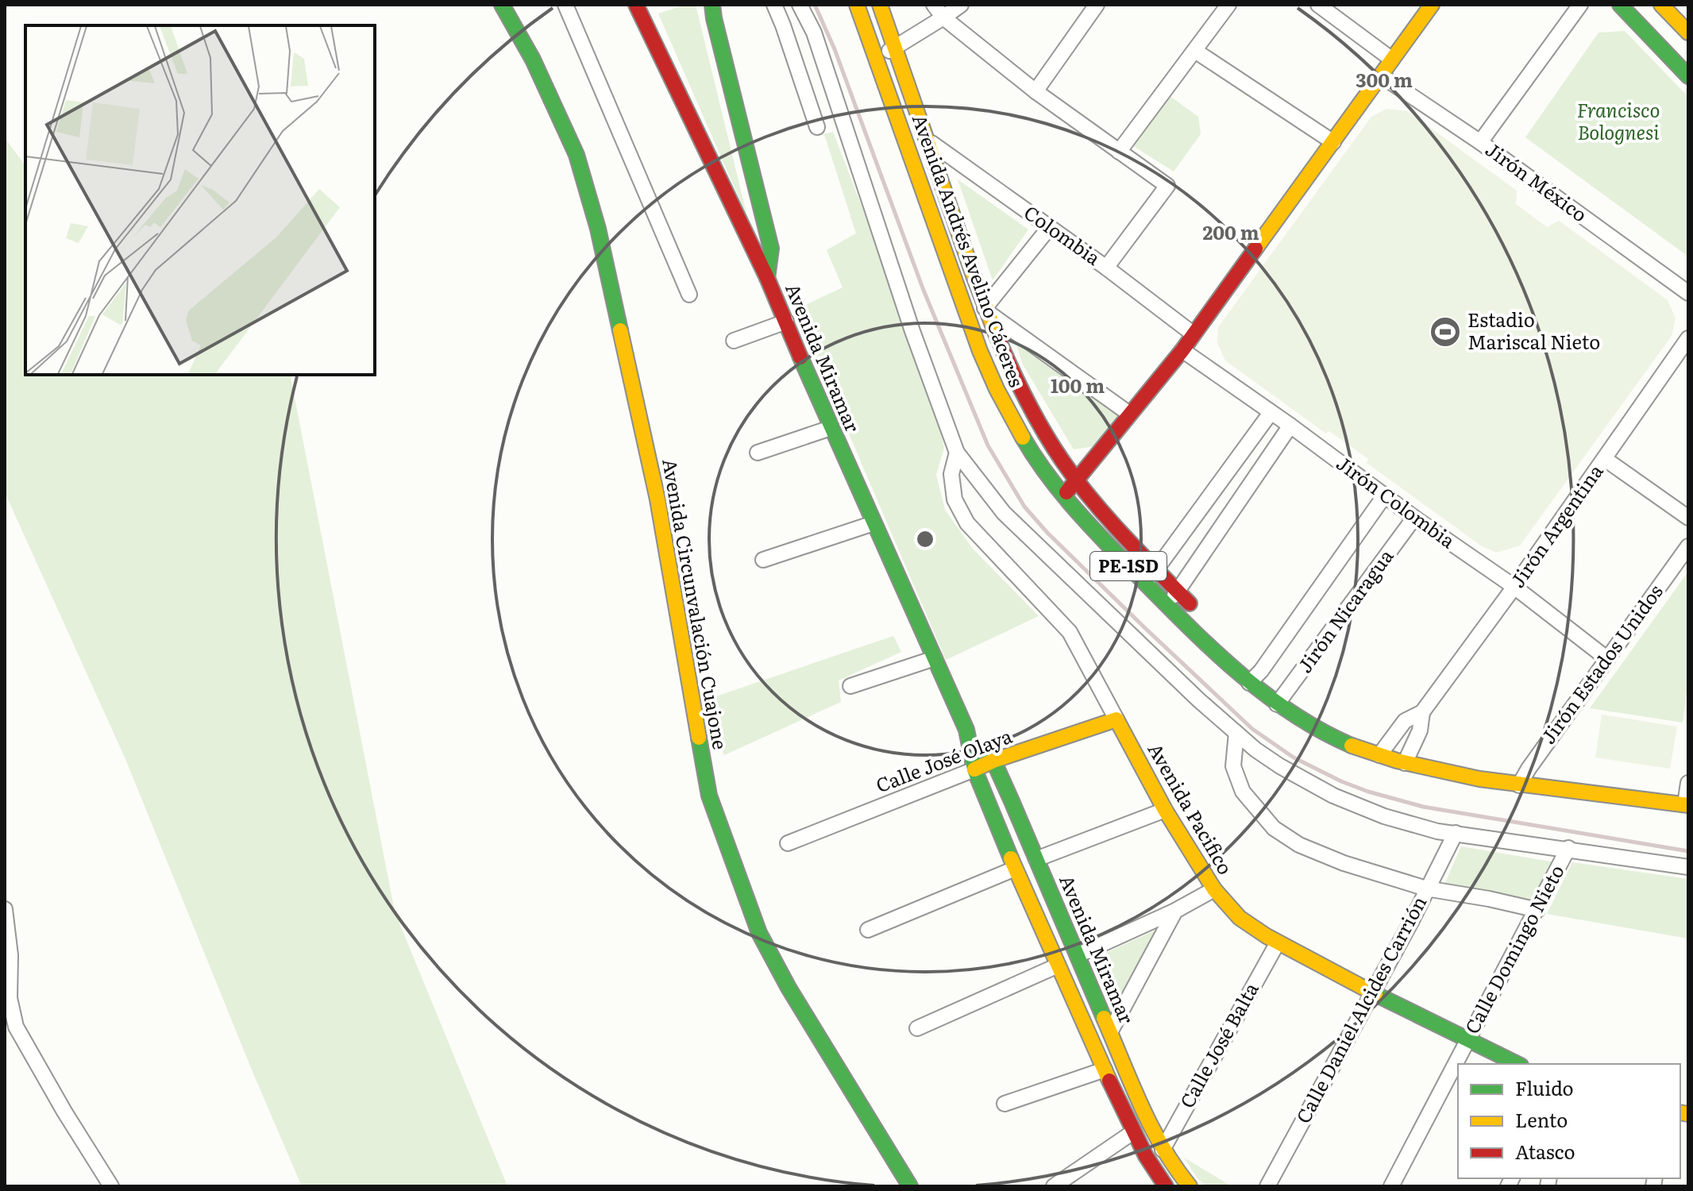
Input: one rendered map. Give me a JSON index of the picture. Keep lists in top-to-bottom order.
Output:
{
  "streets": {
    "main road": [
      "Avenida Andrés Avelino Cáceres",
      "Avenida Miramar",
      "PE-1SD",
      "Avenida Circunvalación Cuajone",
      "Calle José Olaya",
      "Avenida Pacifico"
    ],
    "street": [
      "Jirón México",
      "Colombia",
      "Jirón Colombia",
      "Jirón Argentina",
      "Jirón Nicaragua",
      "Jirón Estados Unidos",
      "Calle Domingo Nieto",
      "Calle Daniel Alcides Carrión",
      "Calle José Balta"
    ]
  },
  "crossings": [
    ["Colombia", "Avenida Andrés Avelino Cáceres"],
    ["Avenida Andrés Avelino Cáceres", "Jirón Argentina"],
    ["Avenida Andrés Avelino Cáceres", "Jirón Nicaragua"],
    ["Avenida Andrés Avelino Cáceres", "Jirón Estados Unidos"],
    ["Avenida Miramar", "Calle José Olaya"],
    ["Avenida Miramar", "Calle José Balta"],
    ["Jirón Colombia", "Jirón Argentina"],
    ["Jirón Colombia", "Jirón Nicaragua"],
    ["Jirón Colombia", "Jirón Estados Unidos"],
    ["Calle José Olaya", "Avenida Pacifico"],
    ["Avenida Pacifico", "Calle Domingo Nieto"],
    ["Avenida Pacifico", "Calle Daniel Alcides Carrión"],
    ["Avenida Pacifico", "Calle José Balta"]
  ],
  "parks": ["Francisco Bolognesi"],
  "places": {
    "sports": ["Estadio Mariscal Nieto"]
  },
  "legend": ["Fluido", "Lento", "Atasco"],
  "rings": ["300 m", "200 m", "100 m"]
}
